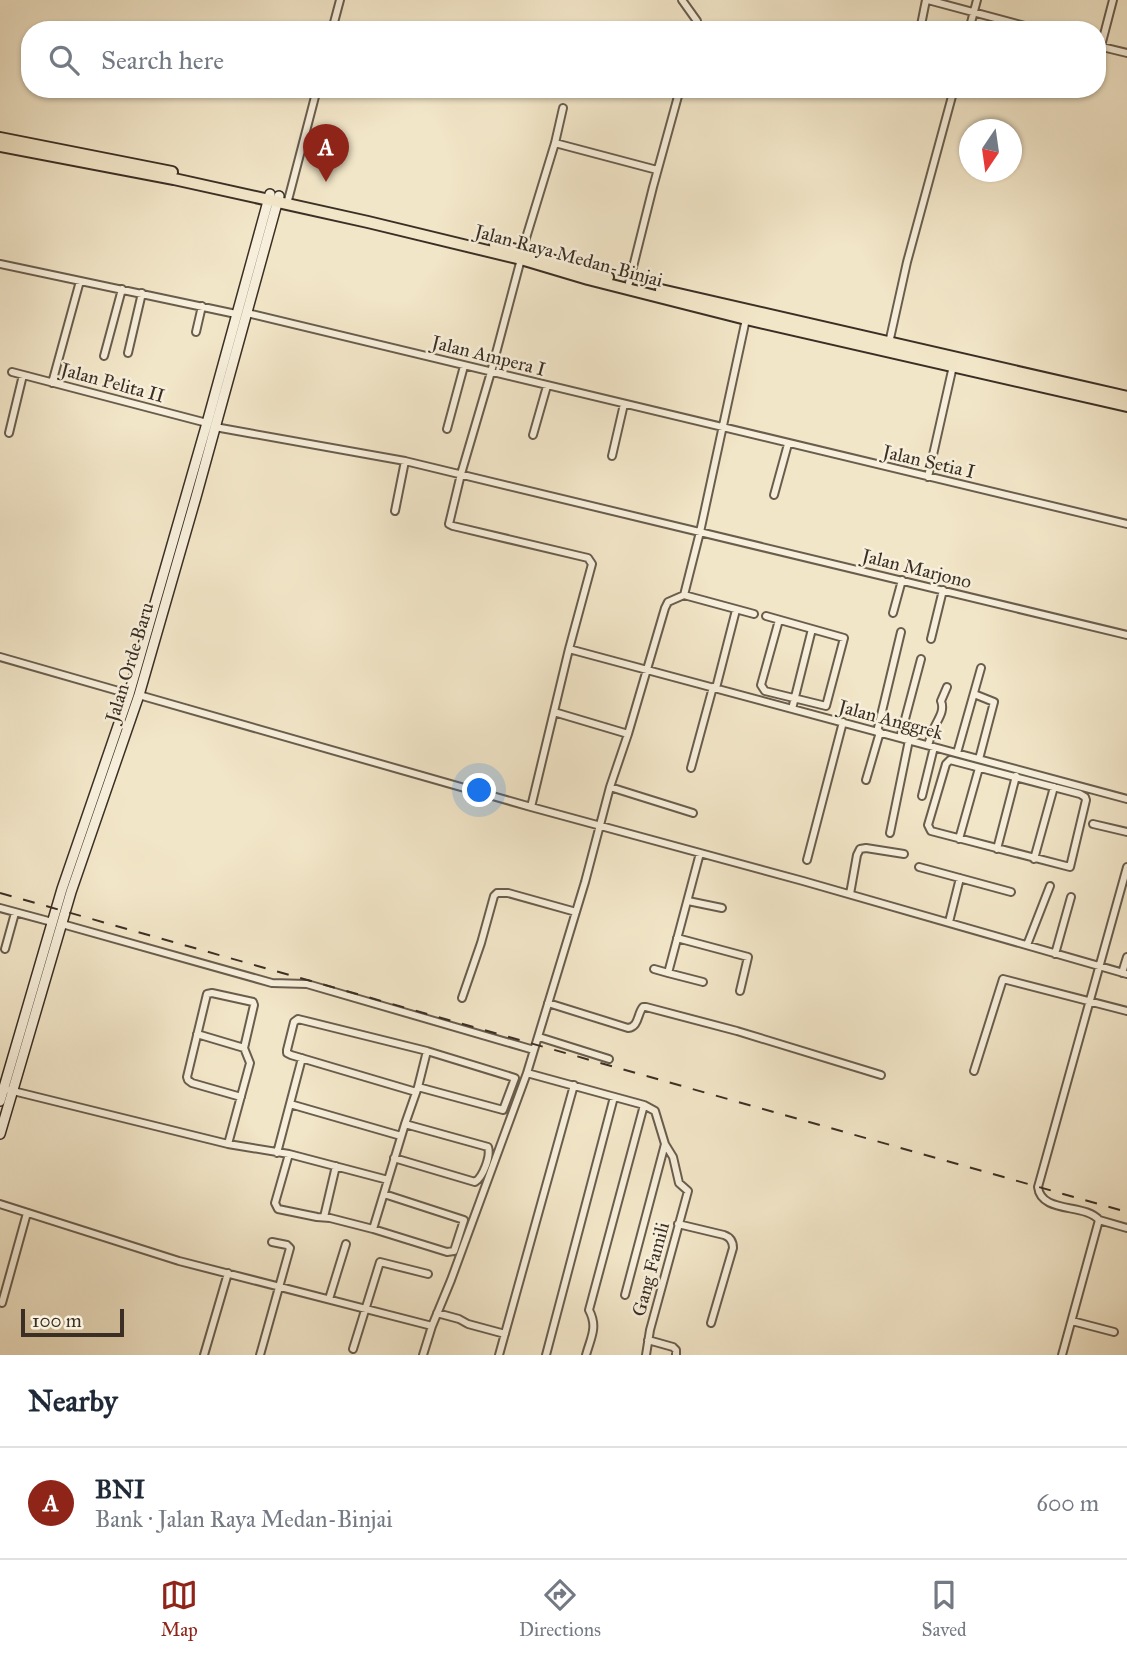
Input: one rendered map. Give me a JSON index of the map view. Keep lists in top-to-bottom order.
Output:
{
  "streets": {
    "highway": ["Jalan Raya Medan-Binjai"],
    "main road": ["Jalan Orde Baru"],
    "street": [
      "Jalan Ampera I",
      "Jalan Pelita II",
      "Jalan Setia I",
      "Jalan Marjono",
      "Jalan Anggrek",
      "Gang Famili"
    ]
  },
  "crossings": [
    ["Jalan Raya Medan-Binjai", "Jalan Orde Baru"],
    ["Jalan Ampera I", "Jalan Setia I"],
    ["Jalan Ampera I", "Jalan Orde Baru"],
    ["Jalan Pelita II", "Jalan Marjono"],
    ["Jalan Pelita II", "Jalan Orde Baru"]
  ],
  "scale_bar": "100 m",
  "north": "bottom",
  "page": {
    "search": "Search here",
    "pins": "A",
    "scale": "100 m",
    "heading": "Nearby",
    "list": [
      {
        "mark": "A",
        "name": "BNI",
        "note": "Bank · Jalan Raya Medan-Binjai",
        "value": "600 m"
      }
    ],
    "nav": ["Map", "Directions", "Saved"]
  }
}
